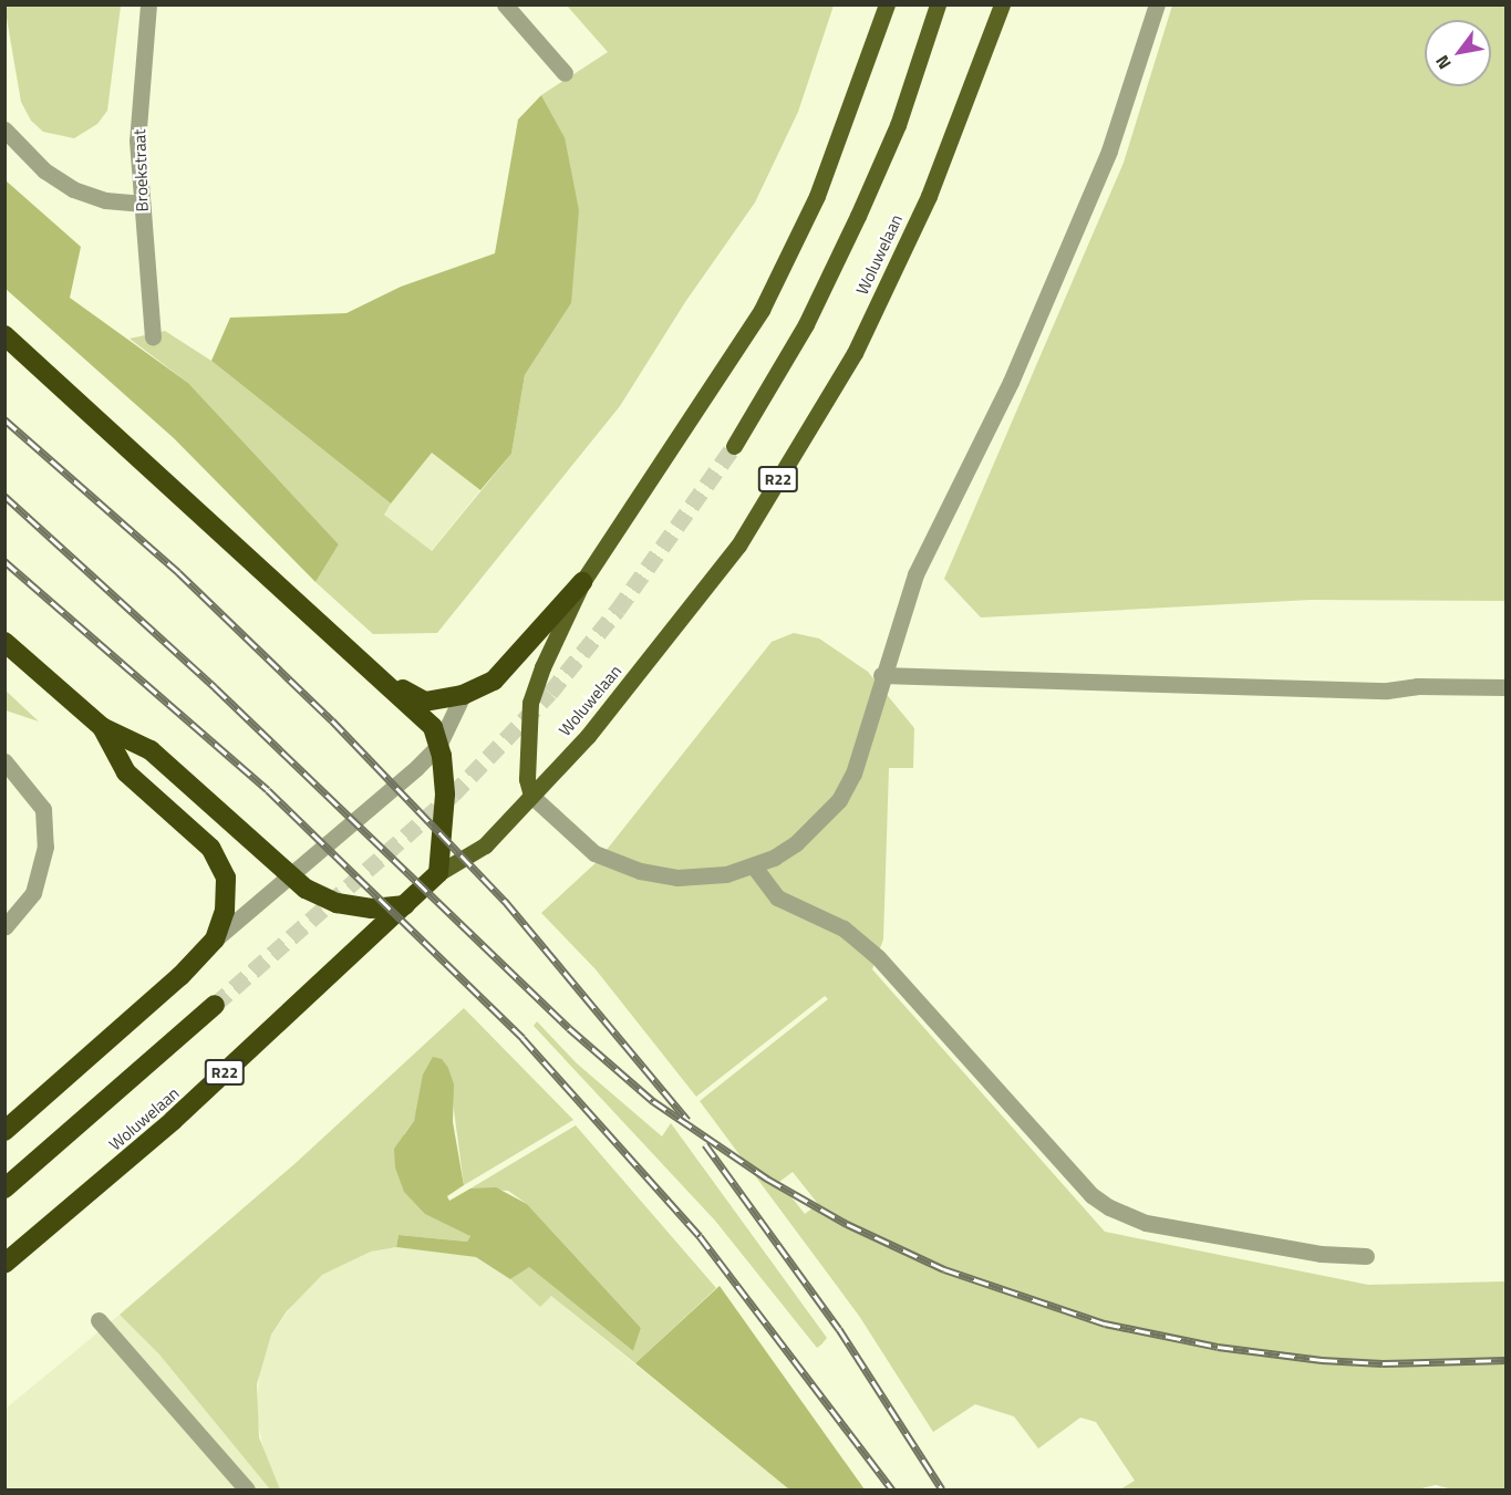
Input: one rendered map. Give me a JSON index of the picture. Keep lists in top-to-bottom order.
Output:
{
  "streets": {
    "highway": ["Woluwelaan", "R22"],
    "street": ["Broekstraat"]
  },
  "north": "bottom left"
}
